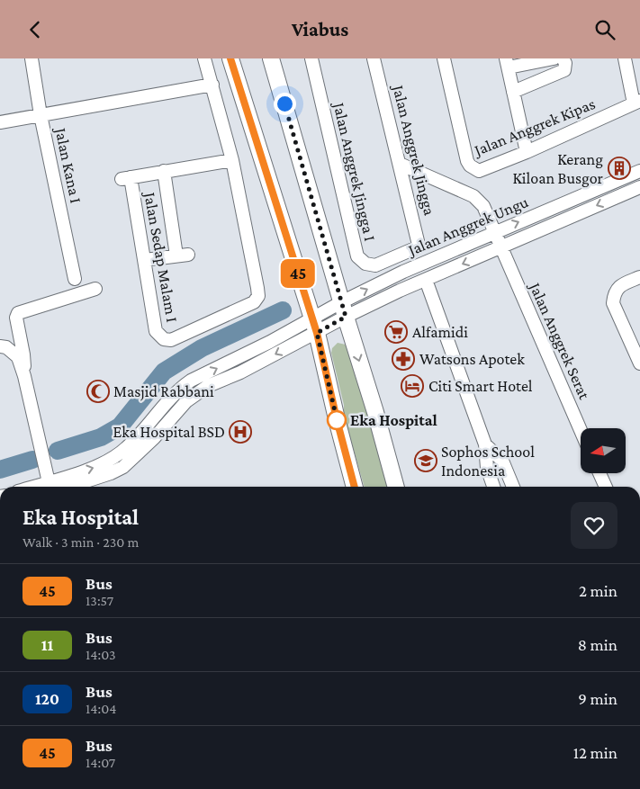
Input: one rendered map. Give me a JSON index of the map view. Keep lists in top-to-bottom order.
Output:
{
  "streets": {
    "street": [
      "Jalan Anggrek Kipas",
      "Jalan Anggrek Jingga",
      "Jalan Kana I",
      "Jalan Anggrek Jingga I",
      "Jalan Anggrek Ungu",
      "Jalan Sedap Malam I",
      "Jalan Anggrek Serat"
    ]
  },
  "crossings": [
    ["Jalan Anggrek Jingga", "Jalan Anggrek Jingga I"],
    ["Jalan Anggrek Jingga", "Jalan Anggrek Serat"],
    ["Jalan Anggrek Ungu", "Jalan Anggrek Serat"]
  ],
  "places": {
    "building": ["Kerang Kiloan Busgor"],
    "supermarket": ["Alfamidi"],
    "pharmacy": ["Watsons Apotek"],
    "hotel": ["Citi Smart Hotel"],
    "mosque": ["Masjid Rabbani"],
    "other": ["Eka Hospital"],
    "hospital": ["Eka Hospital BSD"],
    "school or university": ["Sophos School Indonesia"]
  },
  "lines": ["bus line 45"],
  "north": "left",
  "page": {
    "header": "Viabus",
    "on_map": "45",
    "heading": ["Eka Hospital", "Walk · 3 min · 230 m"],
    "list": [
      {
        "mark": "45",
        "name": "Bus",
        "note": "13:57",
        "value": "2 min"
      },
      {
        "mark": "11",
        "name": "Bus",
        "note": "14:03",
        "value": "8 min"
      },
      {
        "mark": "120",
        "name": "Bus",
        "note": "14:04",
        "value": "9 min"
      },
      {
        "mark": "45",
        "name": "Bus",
        "note": "14:07",
        "value": "12 min"
      }
    ]
  }
}
